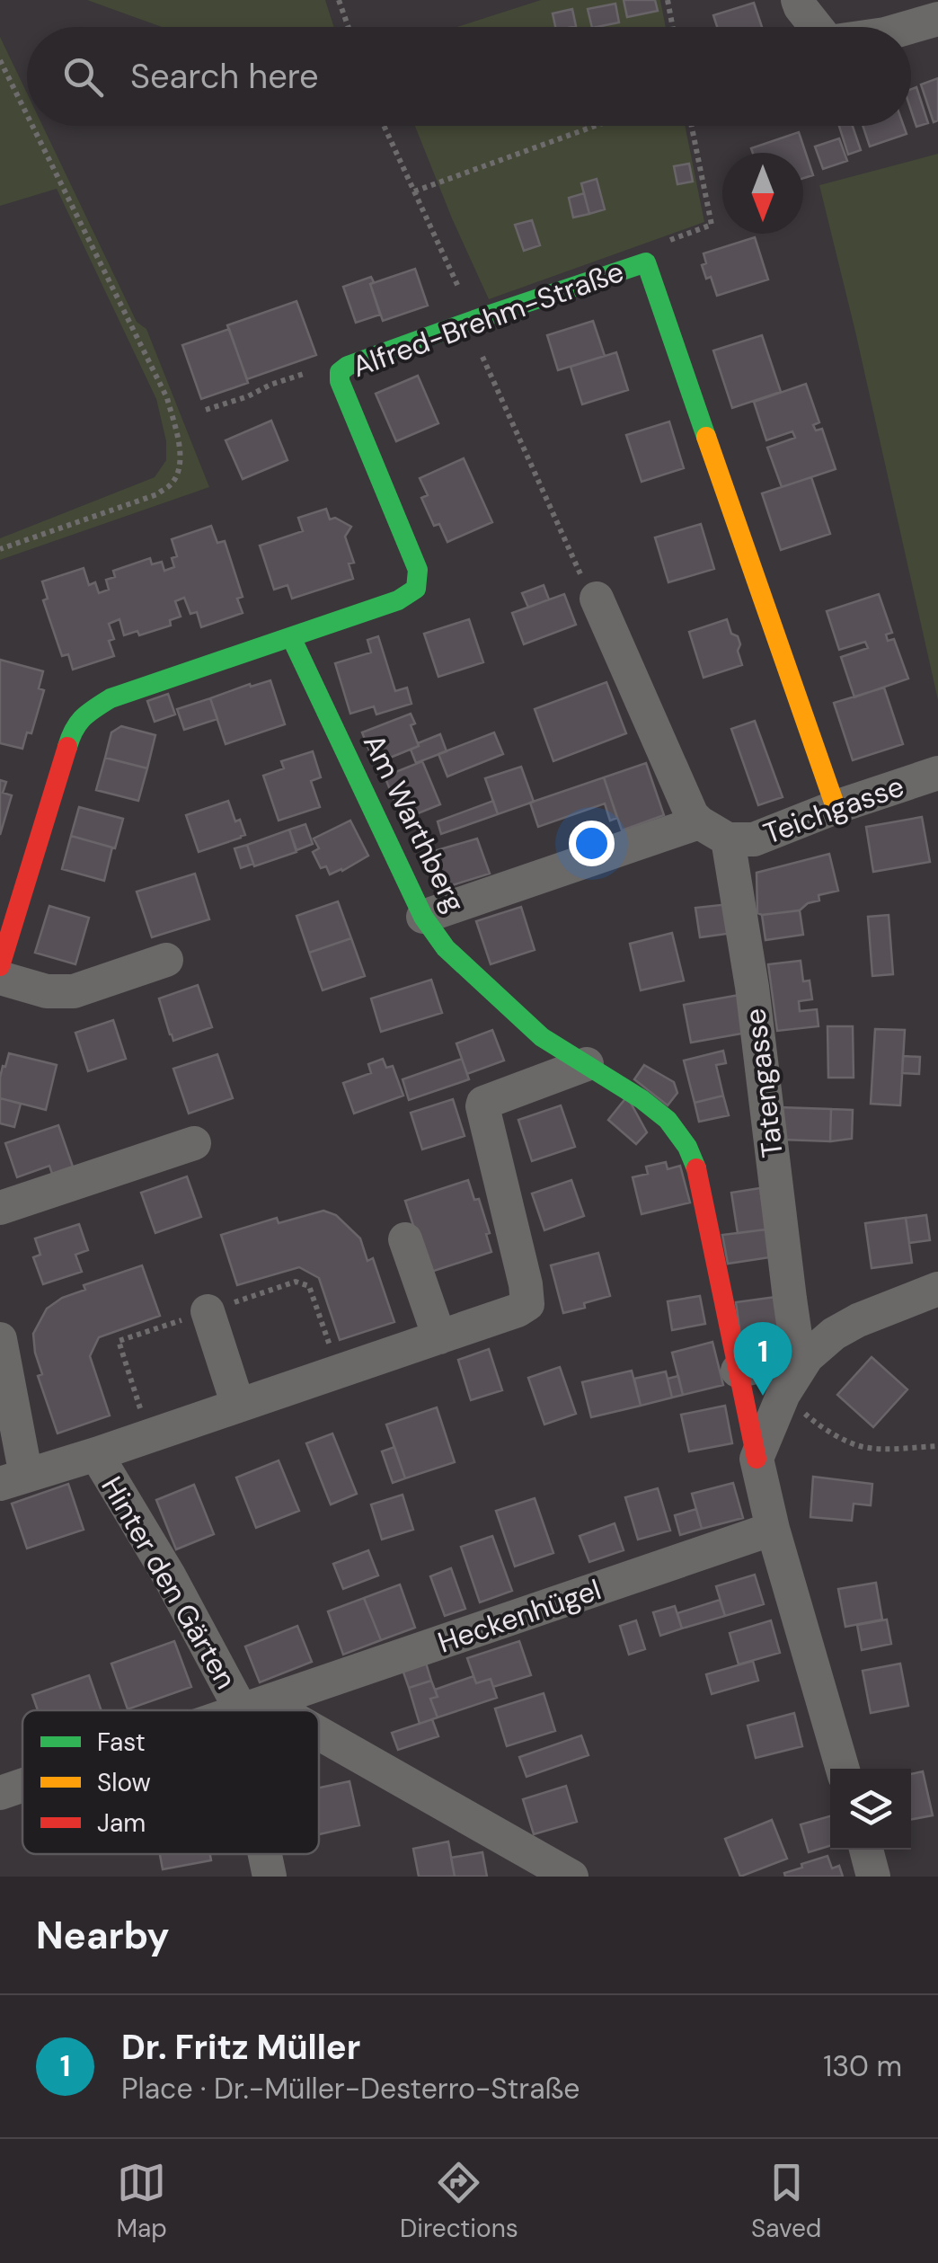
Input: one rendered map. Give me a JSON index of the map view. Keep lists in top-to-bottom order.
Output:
{
  "streets": {
    "street": [
      "Alfred-Brehm-Straße",
      "Teichgasse",
      "Am Warthberg",
      "Tatengasse",
      "Hinter den Gärten",
      "Heckenhügel"
    ]
  },
  "crossings": [
    ["Alfred-Brehm-Straße", "Teichgasse"],
    ["Alfred-Brehm-Straße", "Am Warthberg"],
    ["Teichgasse", "Tatengasse"],
    ["Hinter den Gärten", "Heckenhügel"]
  ],
  "legend": ["Fast", "Slow", "Jam"],
  "north": "bottom",
  "page": {
    "search": "Search here",
    "pins": "1",
    "heading": "Nearby",
    "list": [
      {
        "mark": "1",
        "name": "Dr. Fritz Müller",
        "note": "Place · Dr.-Müller-Desterro-Straße",
        "value": "130 m"
      }
    ],
    "nav": ["Map", "Directions", "Saved"]
  }
}
